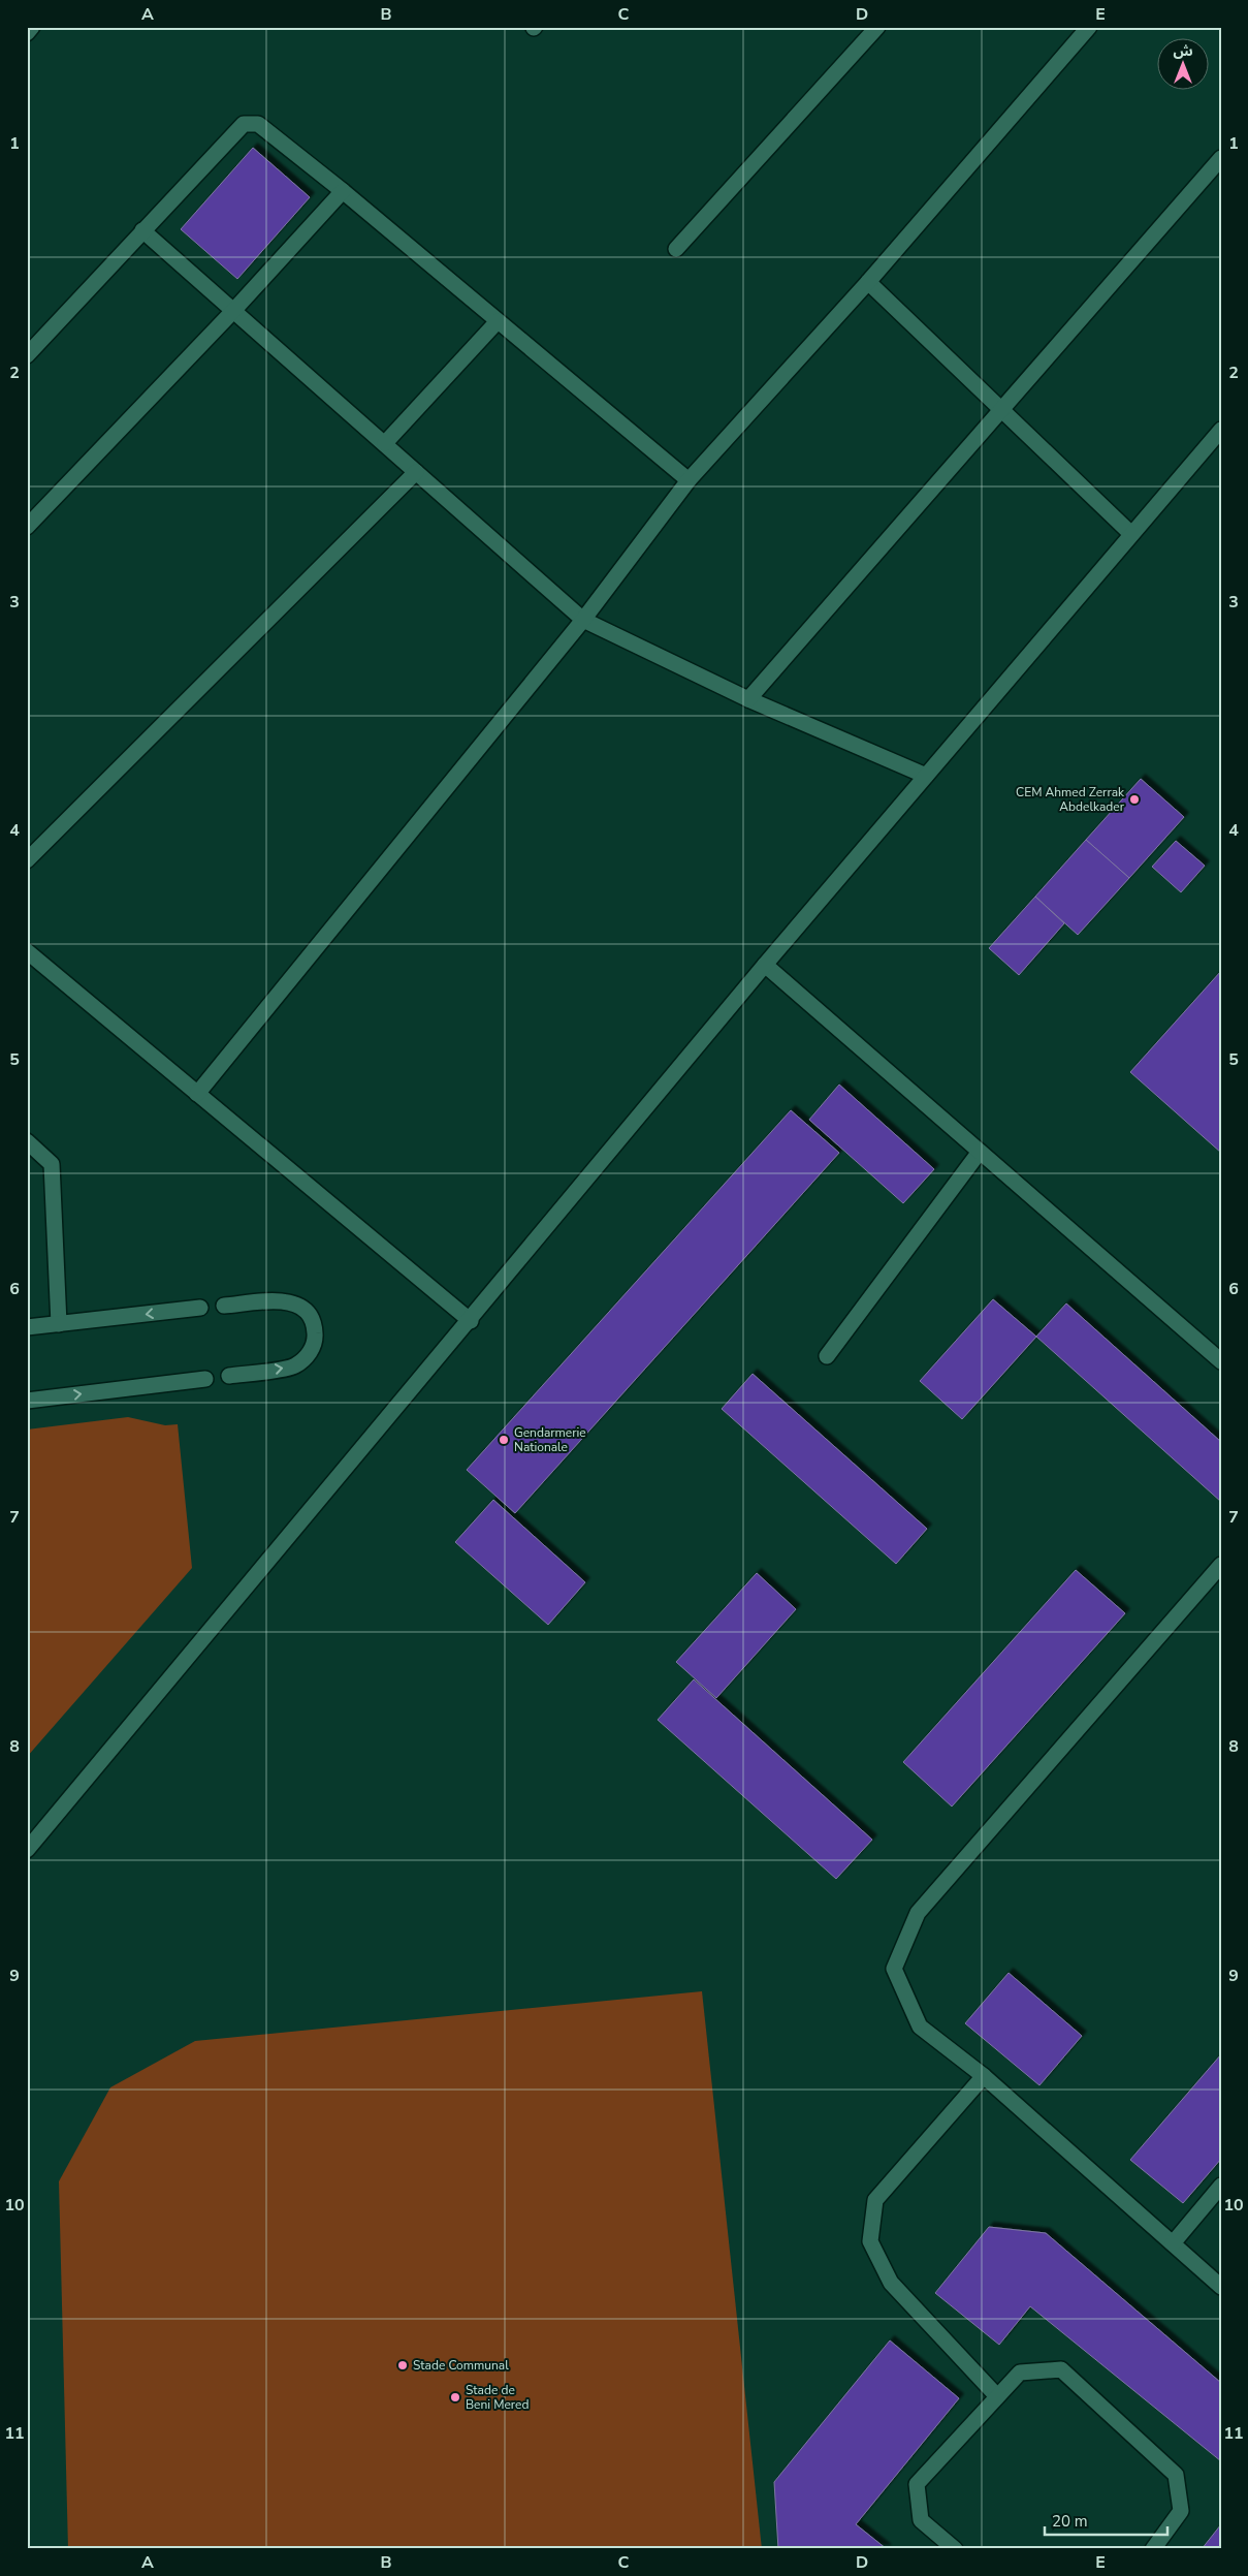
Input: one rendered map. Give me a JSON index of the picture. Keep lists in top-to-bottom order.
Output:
{
  "places": [
    "CEM Ahmed Zerrak Abdelkader",
    "Gendarmerie Nationale",
    "Stade Communal",
    "Stade de Beni Mered"
  ],
  "scale_bar": "20 m",
  "north": "top",
  "grid": {
    "columns": [
      "A",
      "B",
      "C",
      "D",
      "E"
    ],
    "rows": [
      "1",
      "2",
      "3",
      "4",
      "5",
      "6",
      "7",
      "8",
      "9",
      "10",
      "11"
    ]
  }
}
